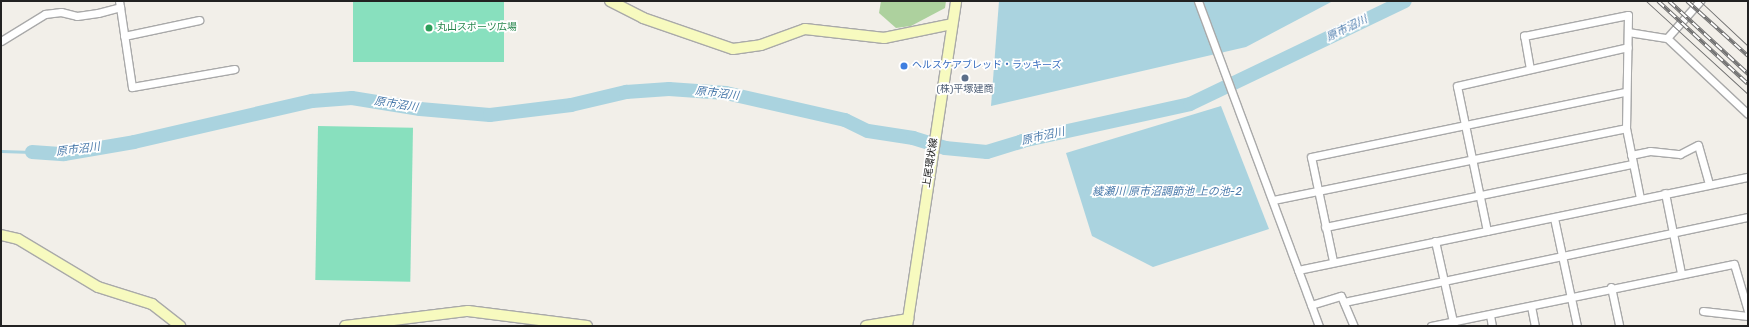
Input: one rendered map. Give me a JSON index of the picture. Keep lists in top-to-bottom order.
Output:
{
  "streets": {
    "street": ["上尾環状線"]
  },
  "water": ["原市沼川", "綾瀬川 原市沼調節池 上の池-2"],
  "places": ["丸山スポーツ広場", "ヘルスケアブレッド・ラッキーズ", "(株)平塚建商"]
}
